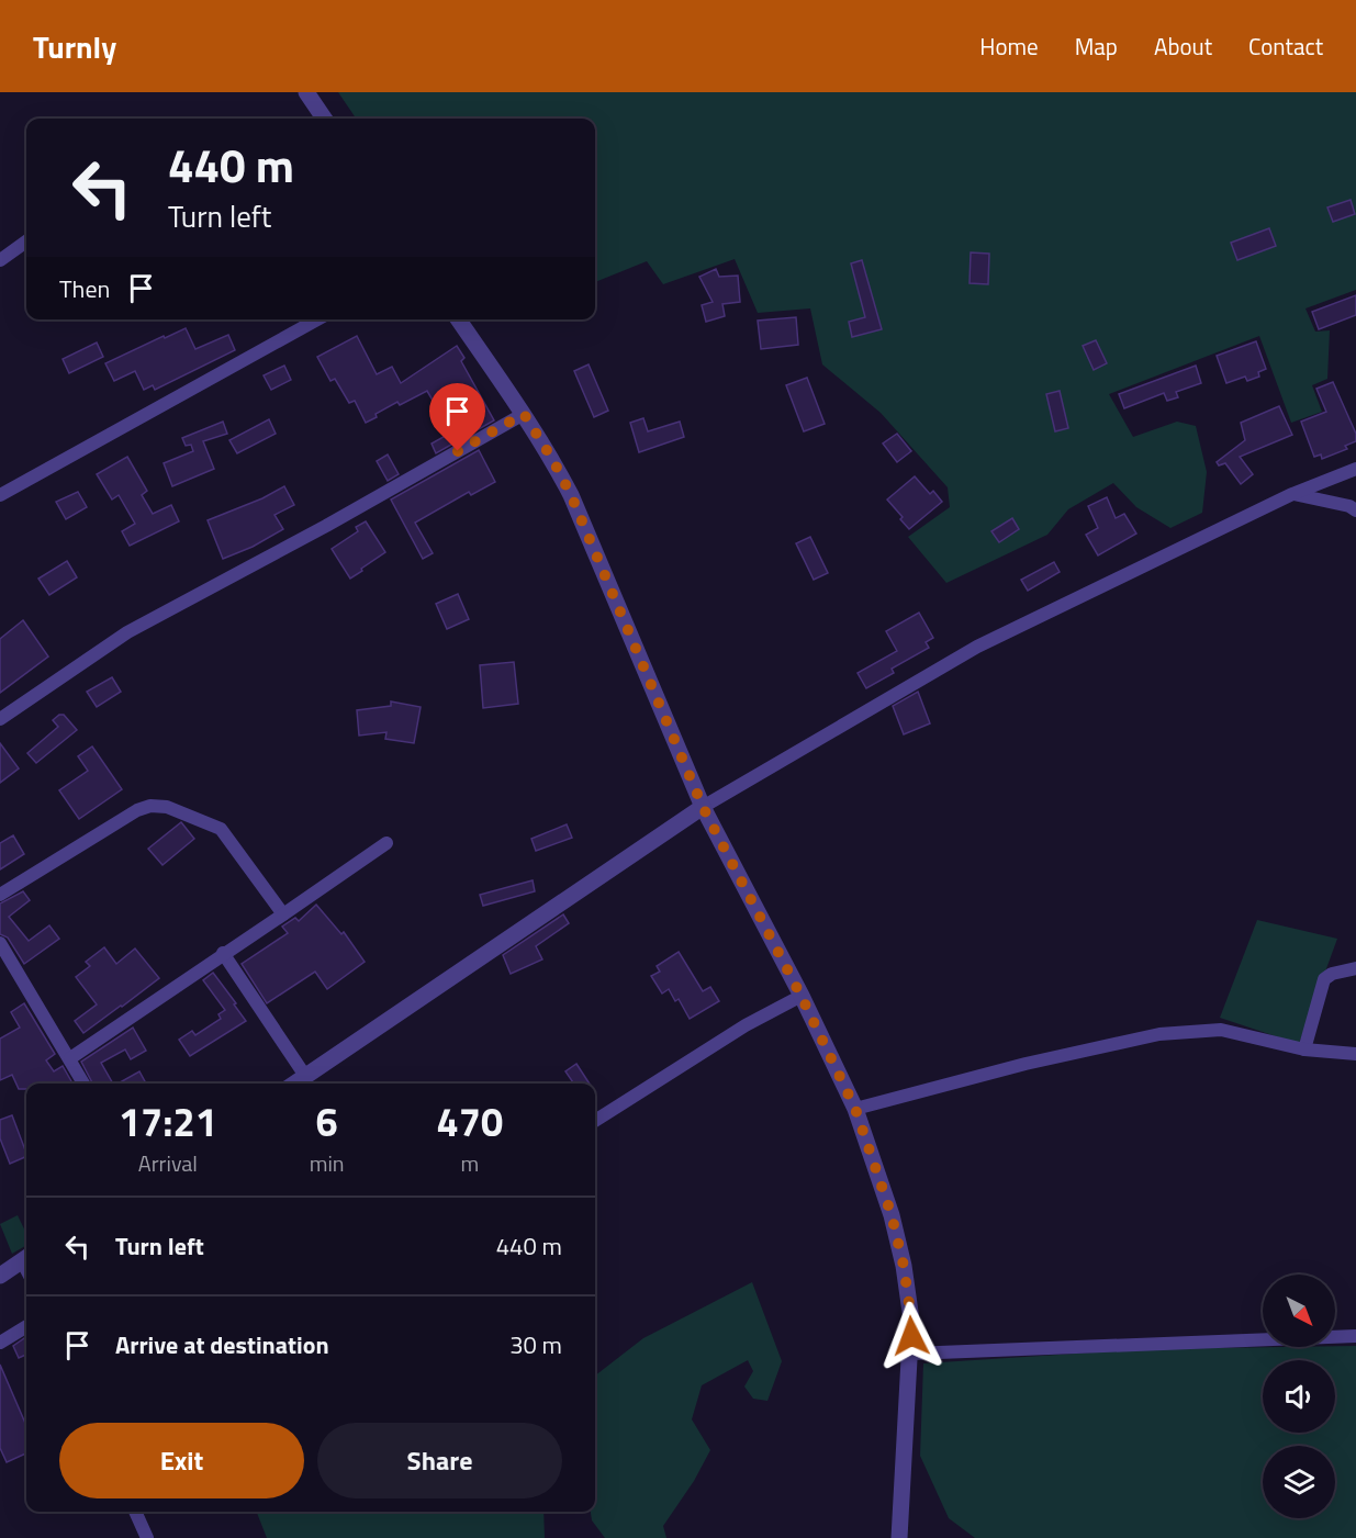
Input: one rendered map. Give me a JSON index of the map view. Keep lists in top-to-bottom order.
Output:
{
  "north": "bottom right",
  "page": {
    "header": "Turnly",
    "nav": [
      "Home",
      "Map",
      "About",
      "Contact"
    ],
    "turn": ["440 m", "Turn left"],
    "then": "Then",
    "eta": [
      "17:21",
      "Arrival",
      "6",
      "min",
      "470",
      "m"
    ],
    "list": [
      {
        "name": "Turn left",
        "value": "440 m"
      },
      {
        "name": "Arrive at destination",
        "value": "30 m"
      }
    ],
    "buttons": ["Exit", "Share"]
  }
}
